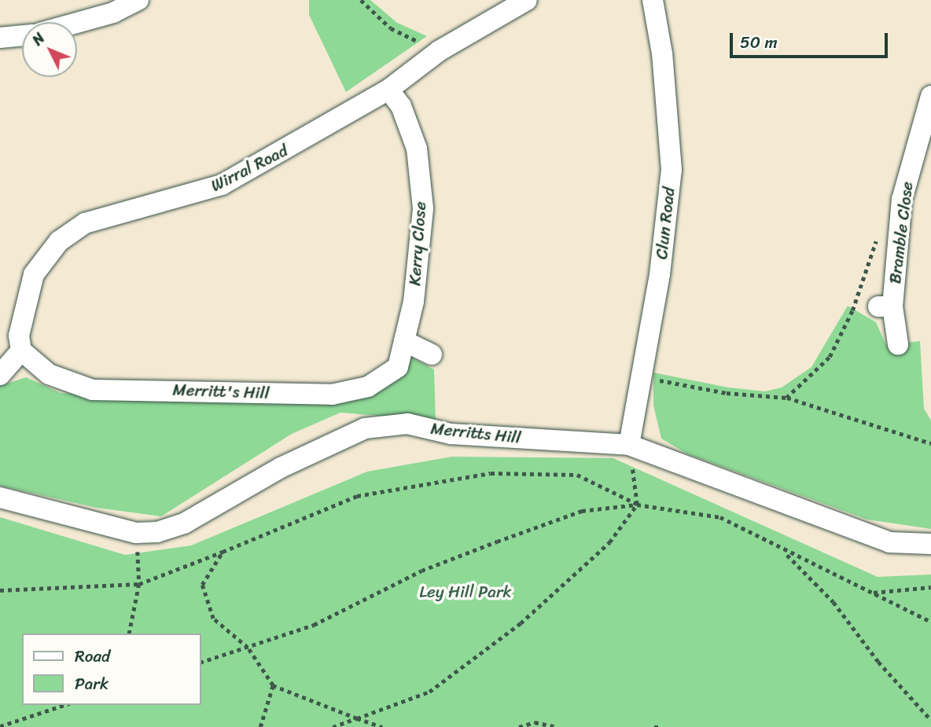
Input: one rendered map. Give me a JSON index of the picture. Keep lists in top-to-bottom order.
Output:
{
  "streets": {
    "street": [
      "Wirral Road",
      "Clun Road",
      "Bramble Close",
      "Kerry Close",
      "Merritt's Hill",
      "Merritts Hill"
    ]
  },
  "crossings": [
    ["Wirral Road", "Kerry Close"],
    ["Wirral Road", "Merritt's Hill"],
    ["Clun Road", "Merritts Hill"],
    ["Kerry Close", "Merritt's Hill"]
  ],
  "parks": ["Ley Hill Park"],
  "legend": ["Road", "Park"],
  "scale_bar": "50 m",
  "north": "top left"
}
